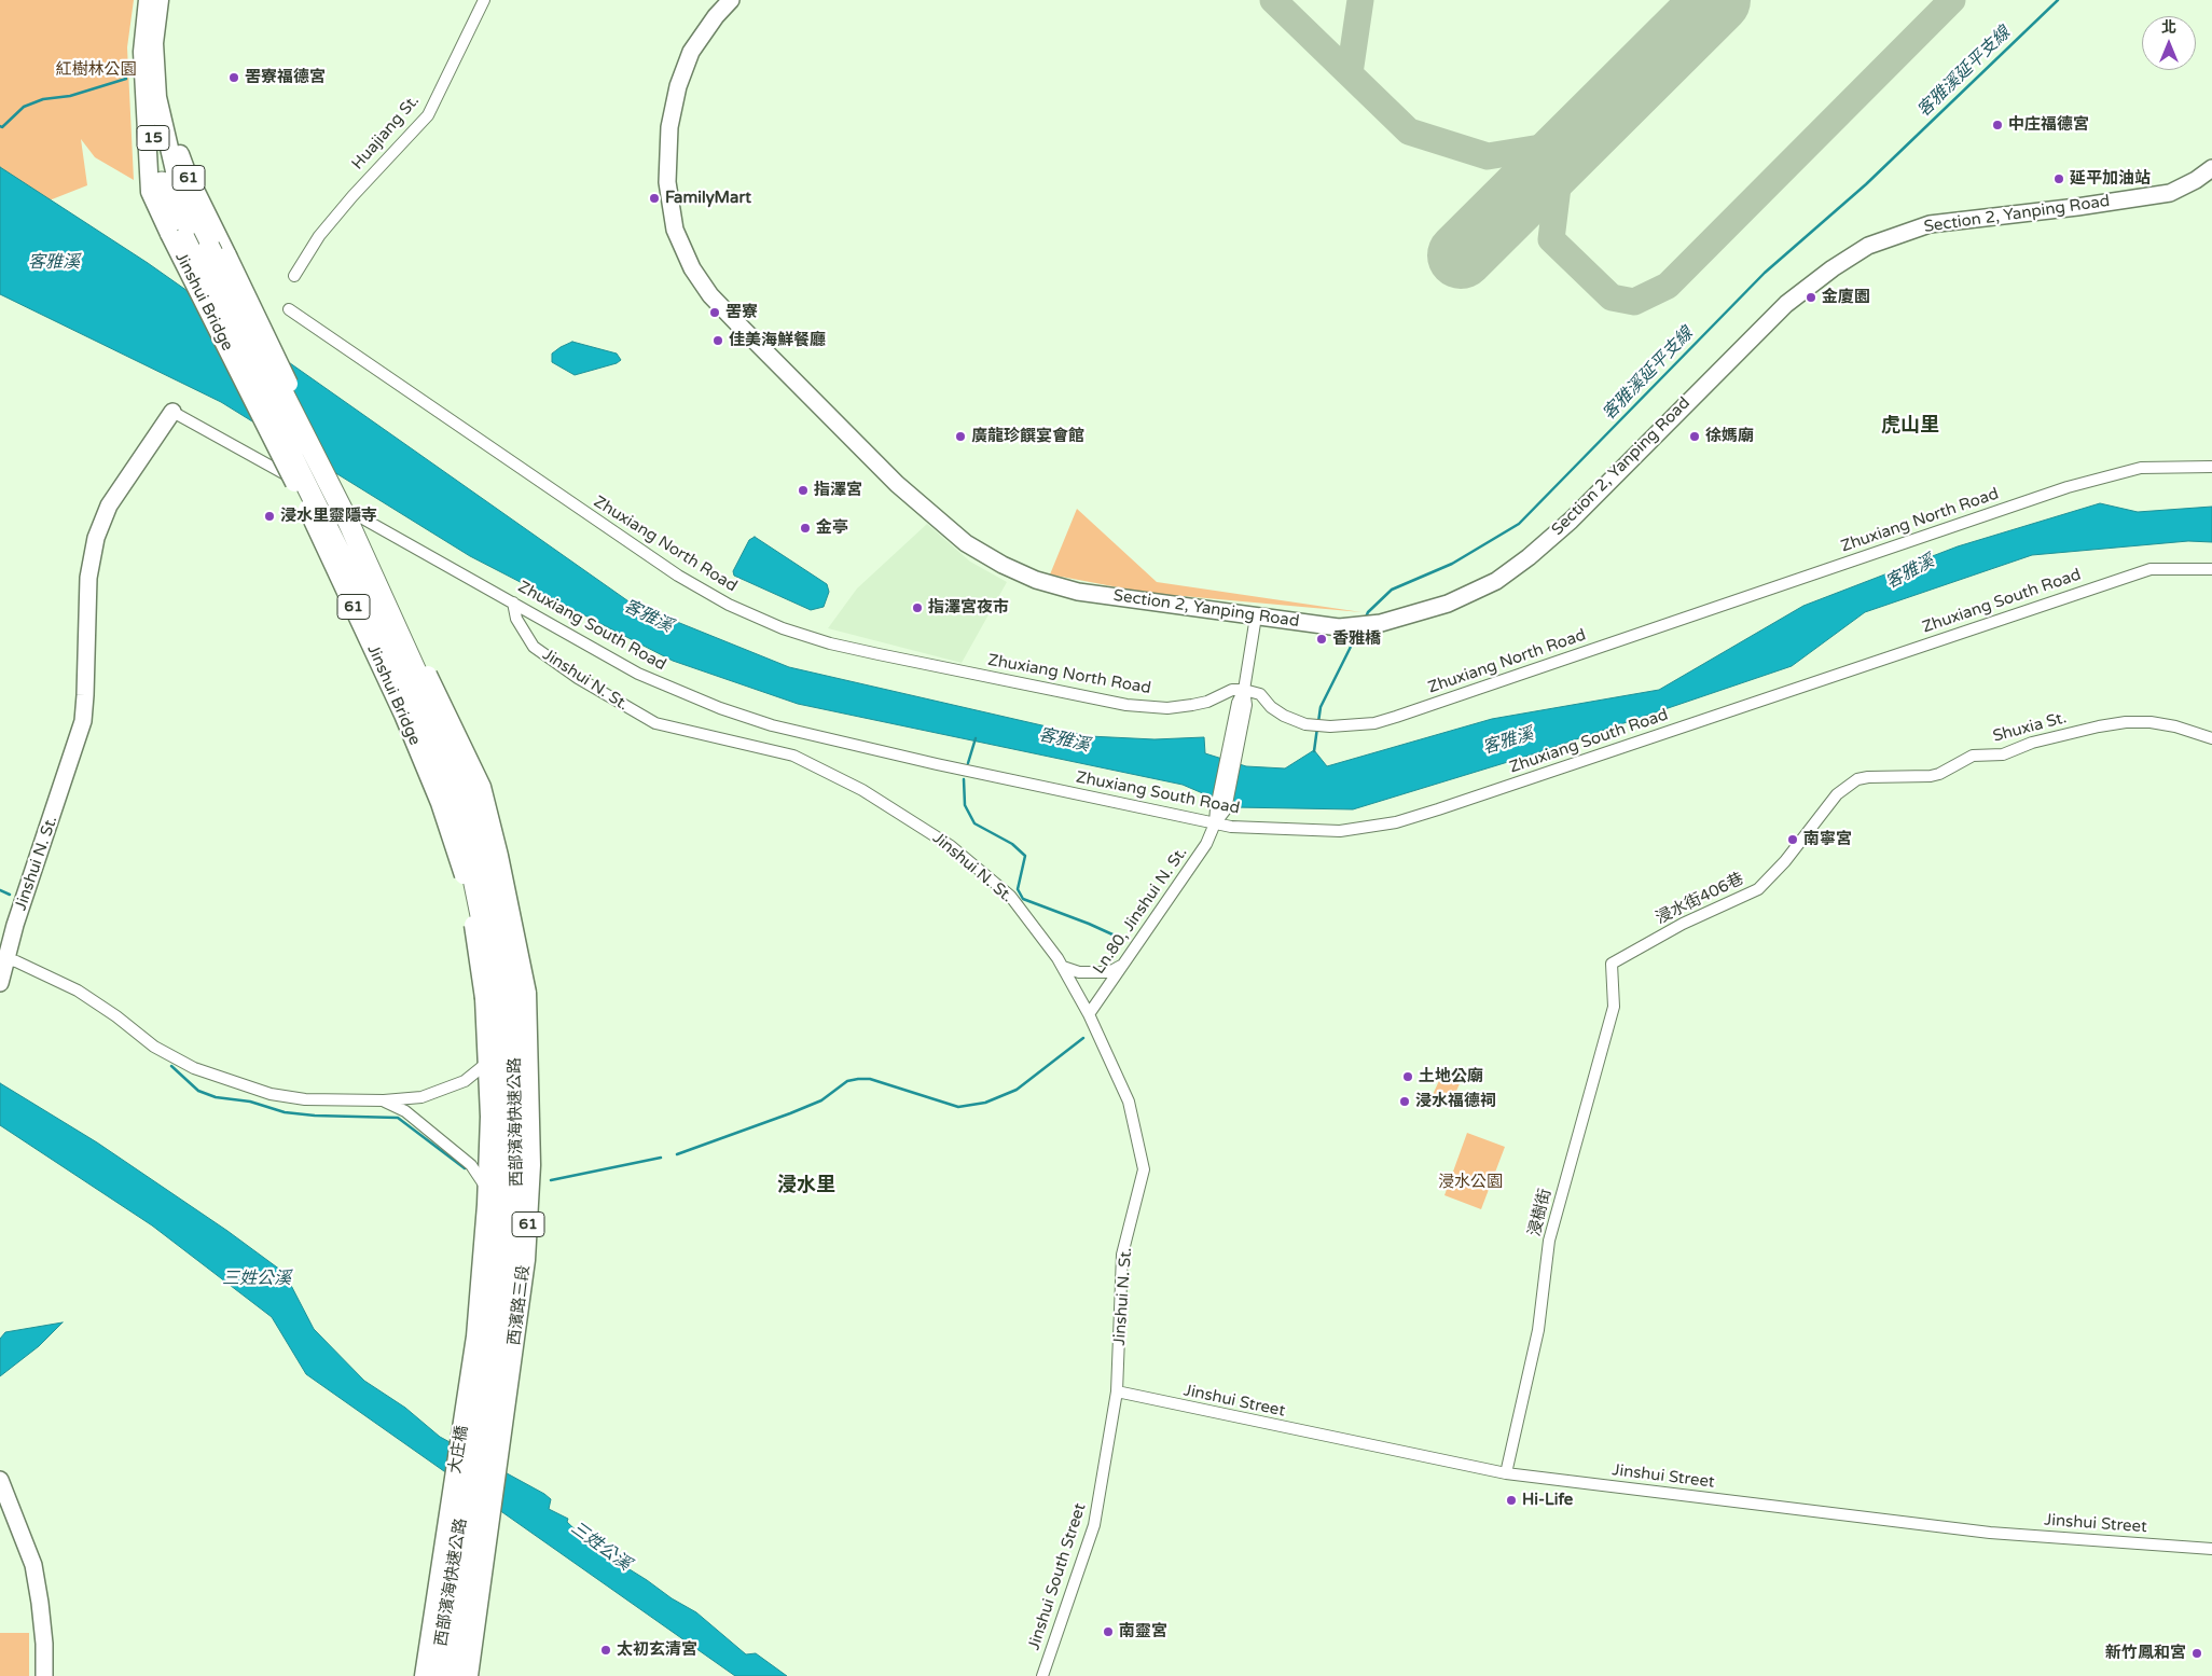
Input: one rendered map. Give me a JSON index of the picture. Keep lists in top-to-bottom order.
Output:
{
  "streets": {
    "highway": [
      "61",
      "Jinshui Bridge",
      "西部濱海快速公路",
      "大庄橋"
    ],
    "main road": ["15", "西濱路三段"],
    "street": [
      "Huajiang St.",
      "Section 2, Yanping Road",
      "Zhuxiang North Road",
      "Zhuxiang South Road",
      "Jinshui N. St.",
      "Shuxia St.",
      "浸水街406巷",
      "Ln.80, Jinshui N. St.",
      "浸樹街",
      "Jinshui Street",
      "Jinshui South Street"
    ]
  },
  "crossings": [
    ["15", "61"],
    ["61", "Jinshui Bridge"],
    ["61", "西部濱海快速公路"],
    ["61", "西濱路三段"],
    ["61", "大庄橋"],
    ["Jinshui Bridge", "西部濱海快速公路"],
    ["Jinshui Bridge", "西濱路三段"],
    ["Zhuxiang South Road", "Jinshui N. St."],
    ["Zhuxiang South Road", "Ln.80, Jinshui N. St."],
    ["Jinshui N. St.", "Ln.80, Jinshui N. St."],
    ["Jinshui N. St.", "Jinshui Street"],
    ["Jinshui N. St.", "Jinshui South Street"],
    ["Shuxia St.", "浸水街406巷"],
    ["浸水街406巷", "浸樹街"],
    ["西部濱海快速公路", "西濱路三段"],
    ["西部濱海快速公路", "大庄橋"],
    ["浸樹街", "Jinshui Street"],
    ["西濱路三段", "大庄橋"],
    ["Jinshui Street", "Jinshui South Street"]
  ],
  "districts": ["虎山里", "浸水里"],
  "water": ["客雅溪延平支線", "客雅溪", "三姓公溪"],
  "parks": ["紅樹林公園", "浸水公園"],
  "places": [
    "罟寮福德宮",
    "中庄福德宮",
    "延平加油站",
    "FamilyMart",
    "金廈園",
    "罟寮",
    "佳美海鮮餐廳",
    "廣龍珍饌宴會館",
    "徐媽廟",
    "指澤宮",
    "浸水里靈隱寺",
    "金亭",
    "指澤宮夜市",
    "香雅橋",
    "南寧宮",
    "土地公廟",
    "浸水福德祠",
    "Hi-Life",
    "南靈宮",
    "太初玄清宮",
    "新竹鳳和宮"
  ],
  "north": "top"
}
